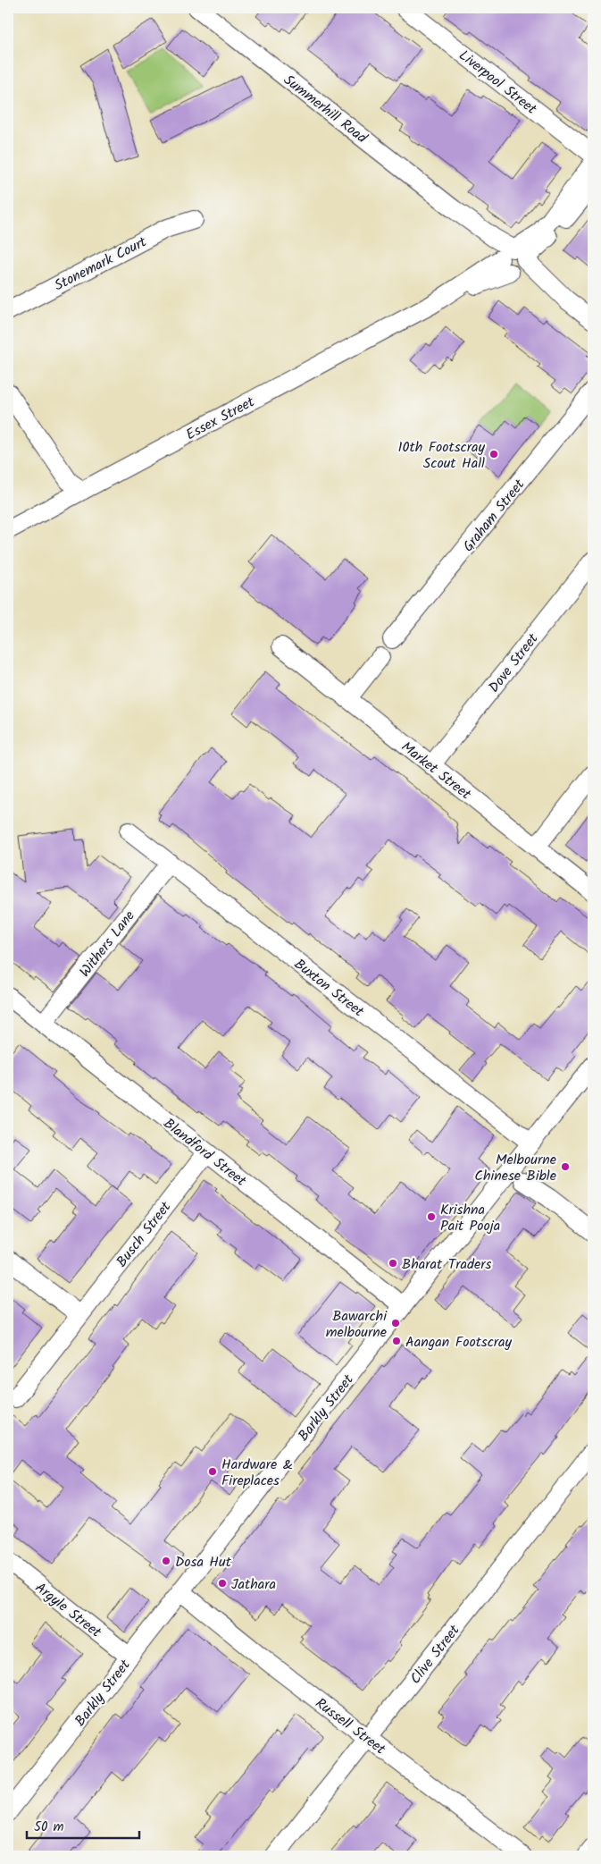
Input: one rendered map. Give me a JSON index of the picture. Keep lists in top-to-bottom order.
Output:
{
  "streets": {
    "street": [
      "Liverpool Street",
      "Summerhill Road",
      "Stonemark Court",
      "Essex Street",
      "Graham Street",
      "Dove Street",
      "Market Street",
      "Withers Lane",
      "Buxton Street",
      "Blandford Street",
      "Busch Street",
      "Barkly Street",
      "Argyle Street",
      "Clive Street",
      "Russell Street"
    ]
  },
  "crossings": [
    ["Summerhill Road", "Essex Street"],
    ["Dove Street", "Market Street"],
    ["Withers Lane", "Buxton Street"],
    ["Withers Lane", "Blandford Street"],
    ["Buxton Street", "Barkly Street"],
    ["Blandford Street", "Busch Street"],
    ["Blandford Street", "Barkly Street"],
    ["Barkly Street", "Argyle Street"],
    ["Barkly Street", "Russell Street"],
    ["Clive Street", "Russell Street"]
  ],
  "places": [
    "10th Footscray Scout Hall",
    "Melbourne Chinese Bible",
    "Krishna Pait Pooja",
    "Bharat Traders",
    "Bawarchi melbourne",
    "Aangan Footscray",
    "Hardware & Fireplaces",
    "Dosa Hut",
    "Jathara"
  ],
  "scale_bar": "50 m"
}
